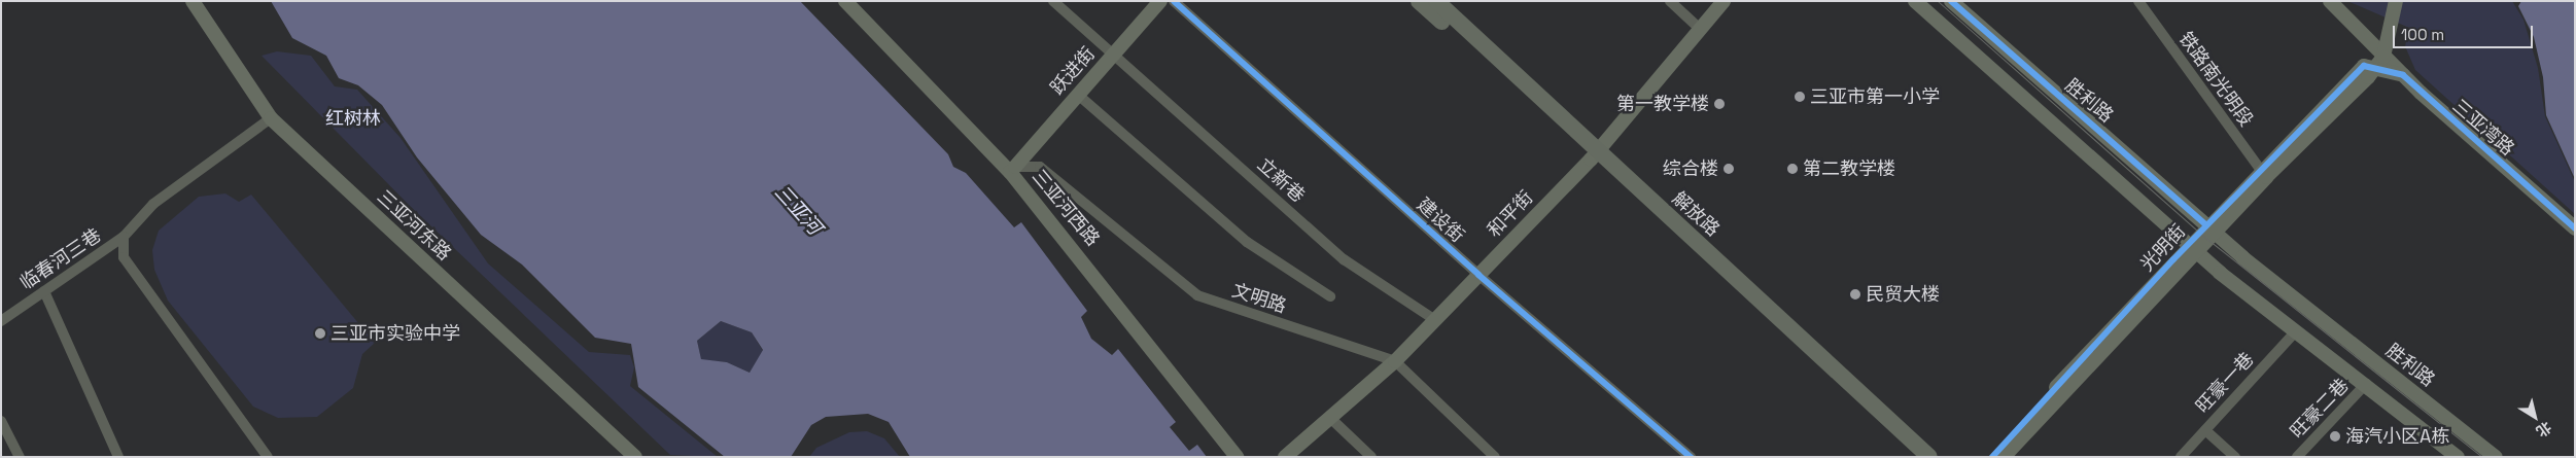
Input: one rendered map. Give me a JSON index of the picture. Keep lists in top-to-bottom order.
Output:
{
  "streets": {
    "main road": [
      "跃进街",
      "胜利路",
      "三亚湾路",
      "三亚河西路",
      "和平街",
      "解放路",
      "三亚河东路",
      "光明街"
    ],
    "street": [
      "铁路南光明段",
      "立新巷",
      "建设街",
      "临春河三巷",
      "文明路",
      "旺豪一巷",
      "旺豪二巷"
    ]
  },
  "crossings": [
    ["跃进街", "立新巷"],
    ["跃进街", "三亚河西路"],
    ["跃进街", "文明路"],
    ["铁路南光明段", "光明街"],
    ["胜利路", "光明街"],
    ["三亚湾路", "光明街"],
    ["立新巷", "和平街"],
    ["三亚河西路", "文明路"],
    ["和平街", "解放路"],
    ["和平街", "建设街"],
    ["和平街", "文明路"]
  ],
  "water": ["三亚河"],
  "parks": ["红树林"],
  "places": [
    "三亚市第一小学",
    "第一教学楼",
    "综合楼",
    "第二教学楼",
    "民贸大楼",
    "三亚市实验中学",
    "海汽小区A栋"
  ],
  "scale_bar": "100 m",
  "north": "bottom right"
}
